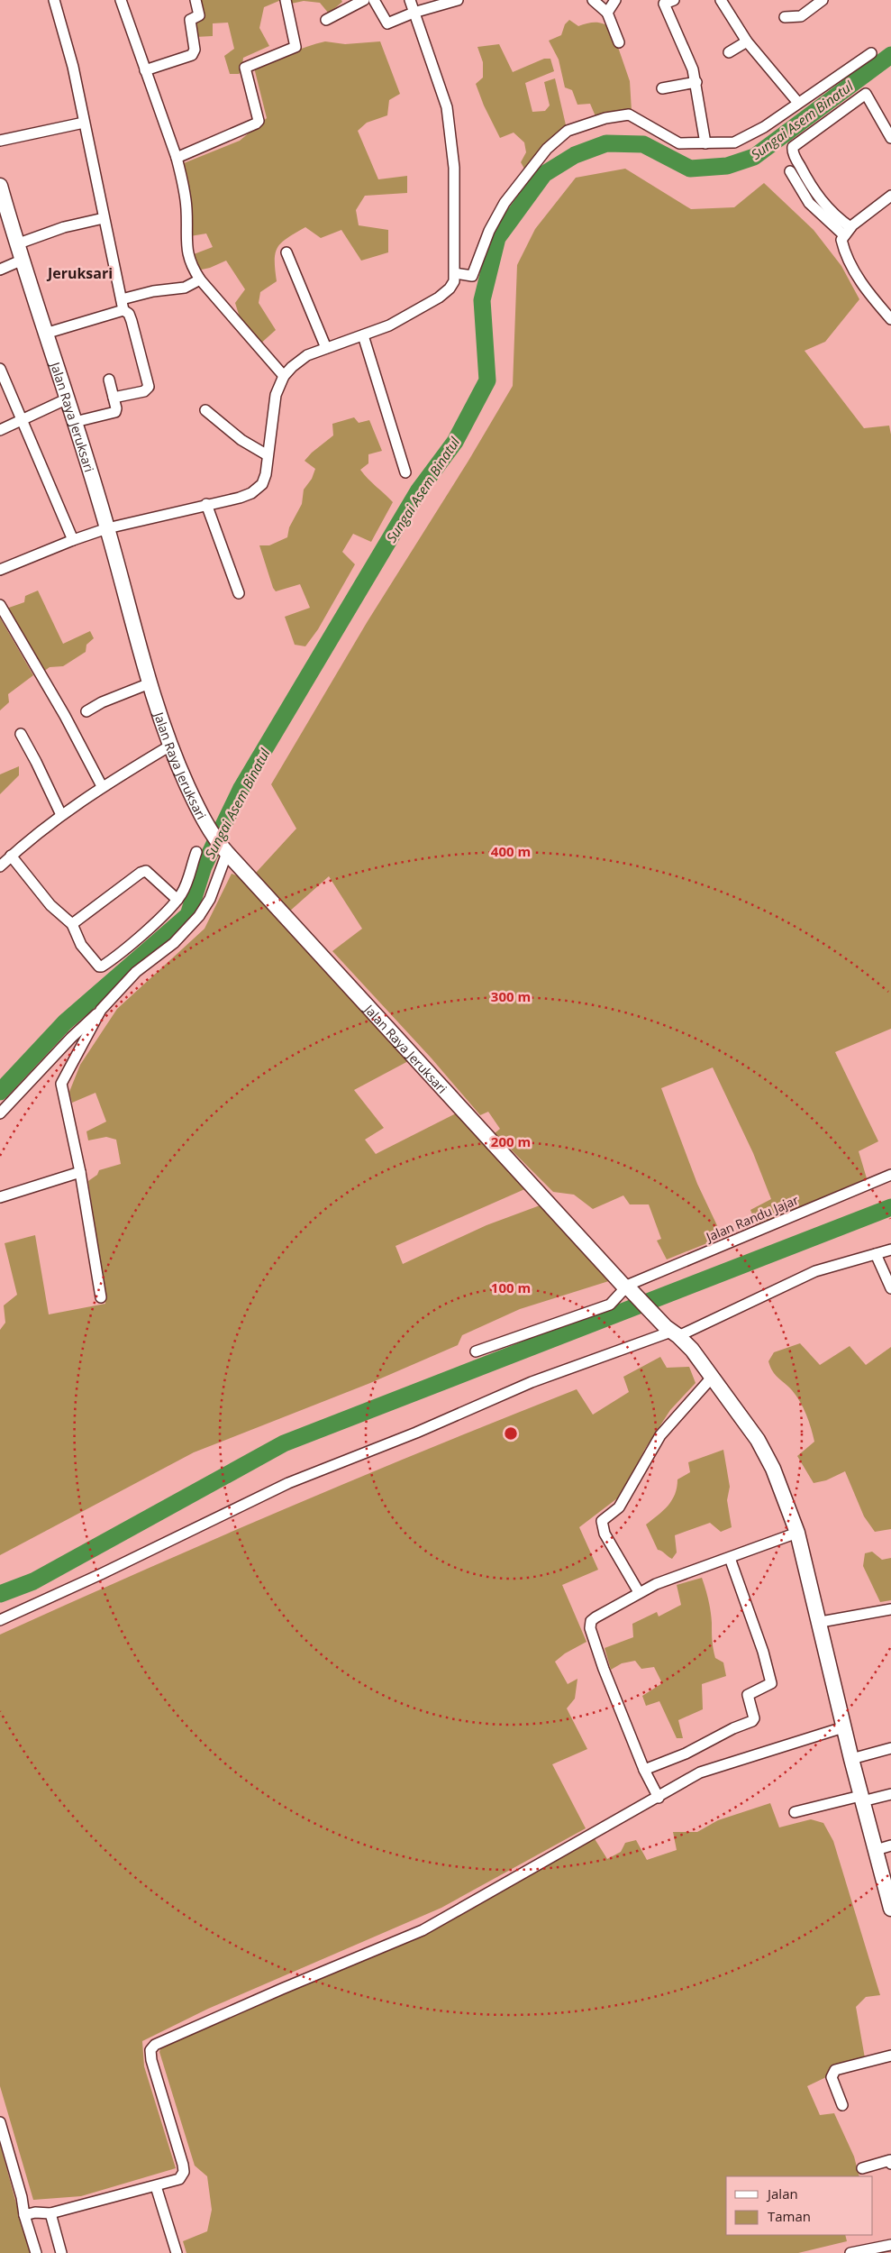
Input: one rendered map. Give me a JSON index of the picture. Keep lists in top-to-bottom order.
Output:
{
  "streets": {
    "street": ["Jalan Raya Jeruksari", "Jalan Randu Jajar"]
  },
  "crossings": [
    ["Jalan Raya Jeruksari", "Jalan Randu Jajar"]
  ],
  "districts": ["Jeruksari"],
  "water": ["Sungai Asem Binatul"],
  "legend": ["Jalan", "Taman"],
  "rings": [
    "400 m",
    "300 m",
    "200 m",
    "100 m"
  ]
}
